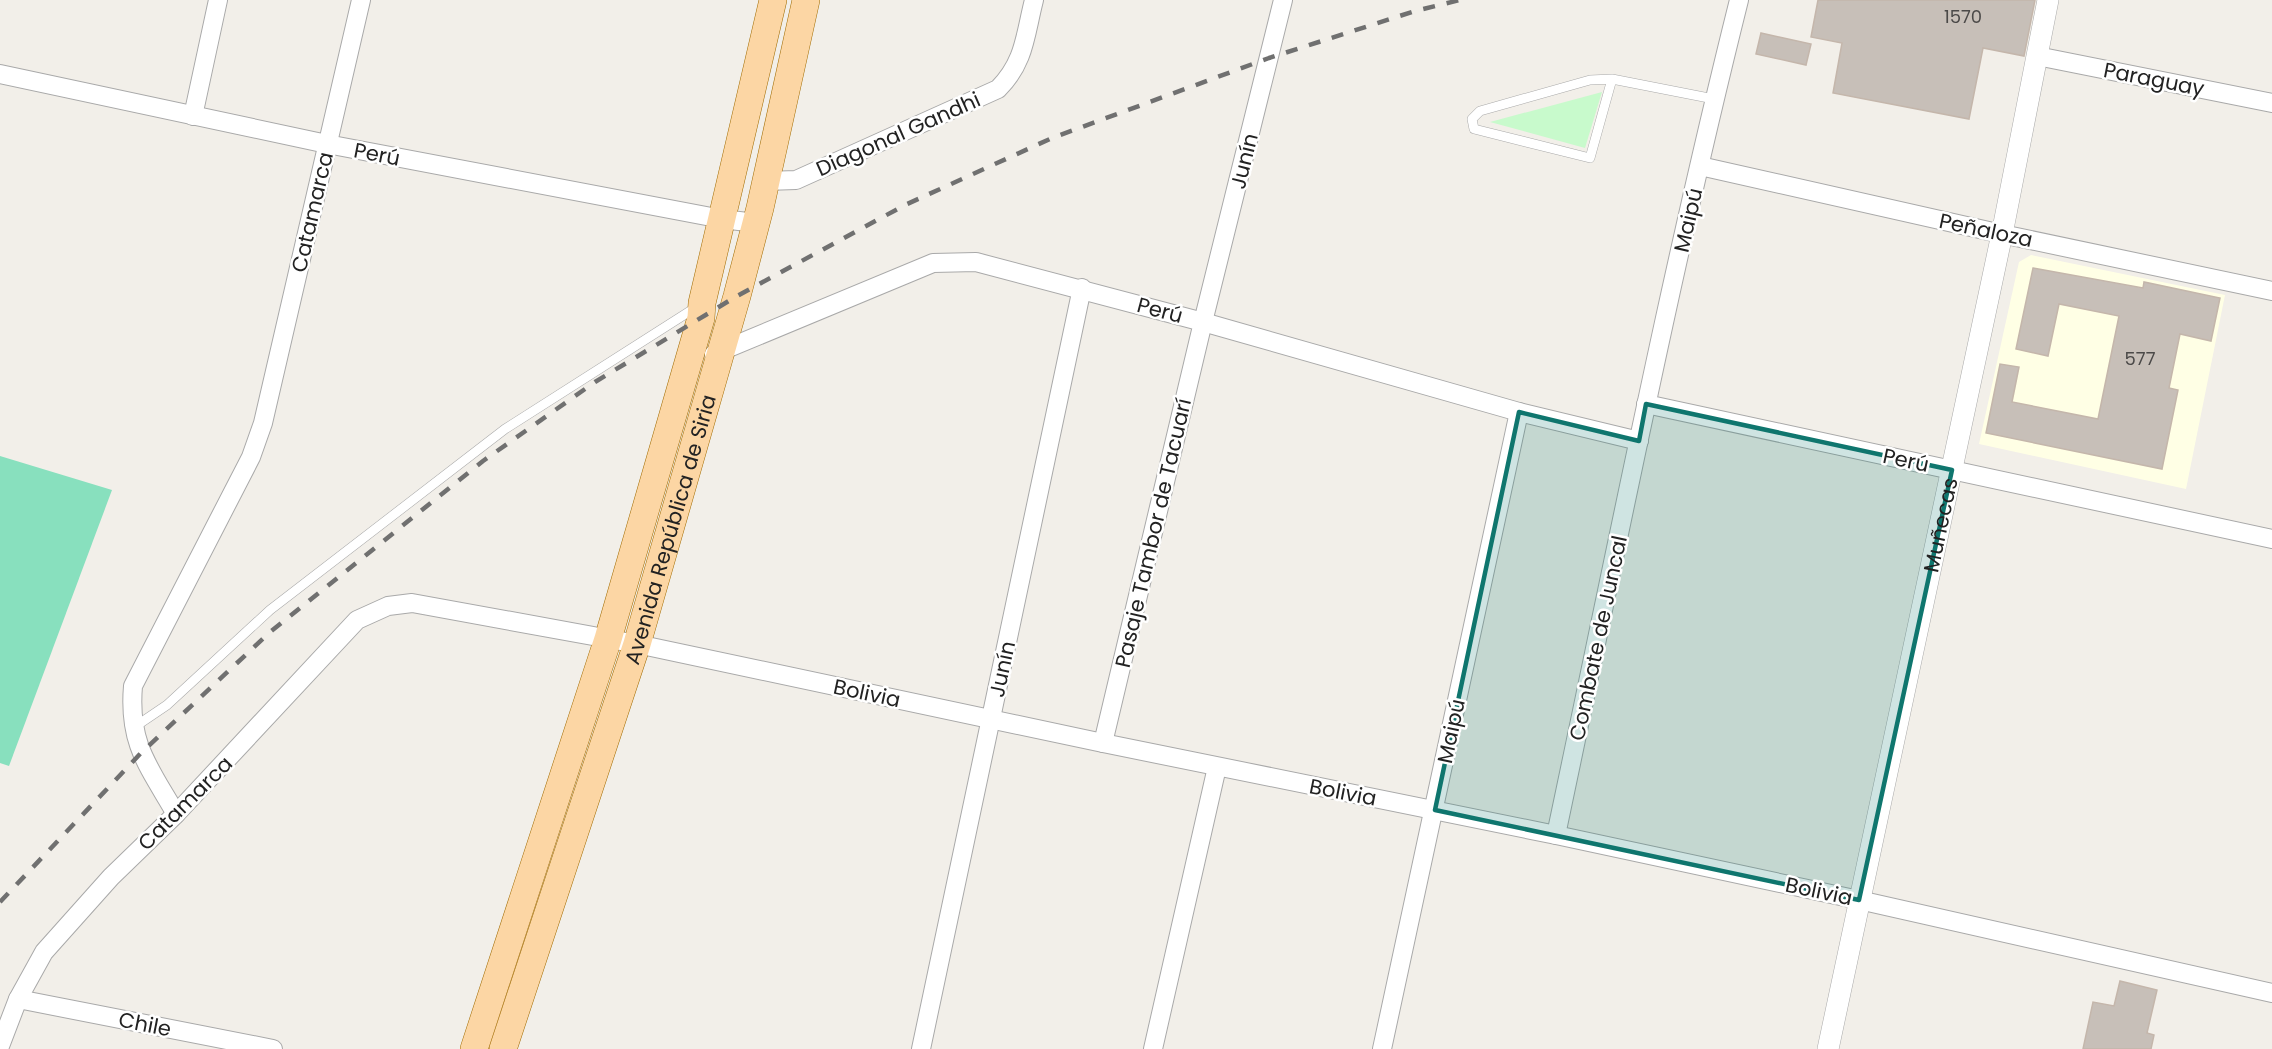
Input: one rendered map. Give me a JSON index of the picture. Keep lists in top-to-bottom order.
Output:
{
  "streets": {
    "main road": ["Avenida República de Siria"],
    "street": [
      "Paraguay",
      "Diagonal Gandhi",
      "Perú",
      "Junín",
      "Catamarca",
      "Maipú",
      "Peñaloza",
      "Muñecas",
      "Pasaje Tambor de Tacuarí",
      "Combate de Juncal",
      "Bolivia",
      "Chile"
    ]
  },
  "crossings": [
    ["Paraguay", "Muñecas"],
    ["Diagonal Gandhi", "Avenida República de Siria"],
    ["Perú", "Junín"],
    ["Perú", "Catamarca"],
    ["Perú", "Maipú"],
    ["Perú", "Muñecas"],
    ["Perú", "Avenida República de Siria"],
    ["Perú", "Pasaje Tambor de Tacuarí"],
    ["Perú", "Combate de Juncal"],
    ["Junín", "Pasaje Tambor de Tacuarí"],
    ["Junín", "Bolivia"],
    ["Catamarca", "Bolivia"],
    ["Catamarca", "Chile"],
    ["Maipú", "Peñaloza"],
    ["Maipú", "Combate de Juncal"],
    ["Maipú", "Bolivia"],
    ["Peñaloza", "Muñecas"],
    ["Muñecas", "Bolivia"],
    ["Avenida República de Siria", "Bolivia"],
    ["Pasaje Tambor de Tacuarí", "Bolivia"],
    ["Combate de Juncal", "Bolivia"]
  ],
  "house_numbers": ["1570", "577"]
}
